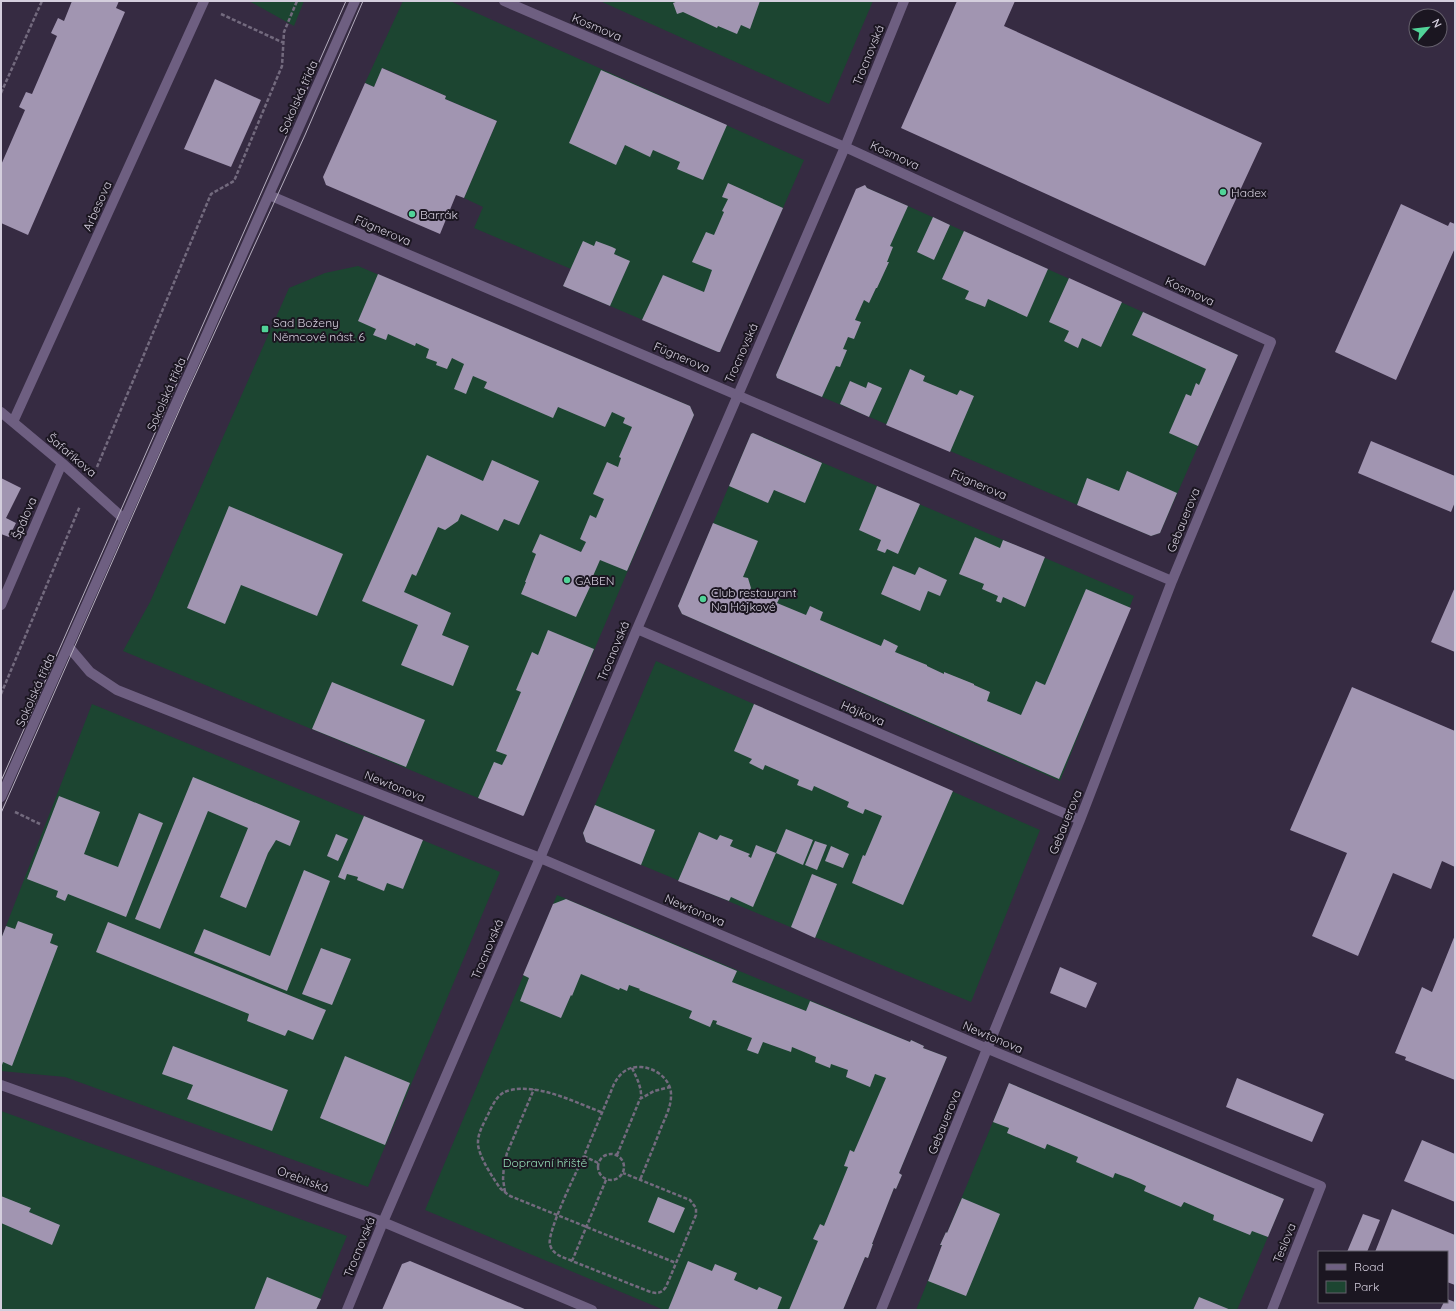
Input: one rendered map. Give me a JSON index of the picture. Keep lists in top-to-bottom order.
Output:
{
  "streets": {
    "street": [
      "Kosmova",
      "Trocnovská",
      "Sokolská třída",
      "Arbesova",
      "Fügnerova",
      "Šafaříkova",
      "Špálova",
      "Gebauerova",
      "Hájkova",
      "Newtonova",
      "Orebitská",
      "Teslova"
    ]
  },
  "crossings": [
    ["Kosmova", "Trocnovská"],
    ["Kosmova", "Gebauerova"],
    ["Trocnovská", "Fügnerova"],
    ["Trocnovská", "Hájkova"],
    ["Trocnovská", "Newtonova"],
    ["Trocnovská", "Orebitská"],
    ["Sokolská třída", "Fügnerova"],
    ["Sokolská třída", "Šafaříkova"],
    ["Sokolská třída", "Newtonova"],
    ["Arbesova", "Šafaříkova"],
    ["Fügnerova", "Gebauerova"],
    ["Šafaříkova", "Špálova"],
    ["Gebauerova", "Hájkova"],
    ["Gebauerova", "Newtonova"],
    ["Newtonova", "Teslova"]
  ],
  "parks": ["Dopravní hřiště"],
  "places": {
    "other": [
      "Hadex",
      "Barrák",
      "GABEN",
      "Club restaurant Na Hájkové"
    ],
    "transit": ["Sad Boženy Němcové nást. 6"]
  },
  "legend": ["Road", "Park"],
  "north": "top right"
}
